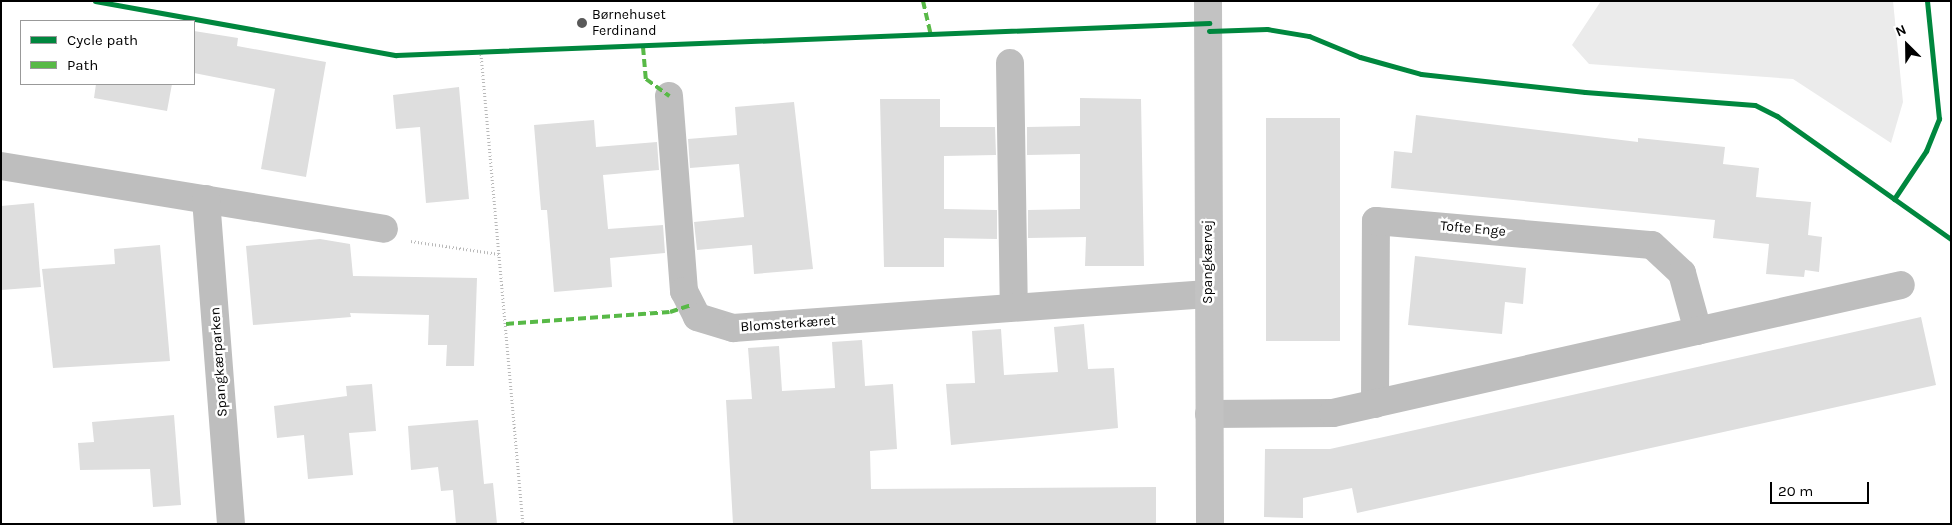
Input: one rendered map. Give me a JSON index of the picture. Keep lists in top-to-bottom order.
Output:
{
  "streets": {
    "street": [
      "Tofte Enge",
      "Spangkærvej",
      "Blomsterkæret",
      "Spangkærparken"
    ]
  },
  "crossings": [
    ["Spangkærvej", "Blomsterkæret"]
  ],
  "places": ["Børnehuset Ferdinand"],
  "legend": ["Cycle path", "Path"],
  "scale_bar": "20 m",
  "north": "top left"
}
